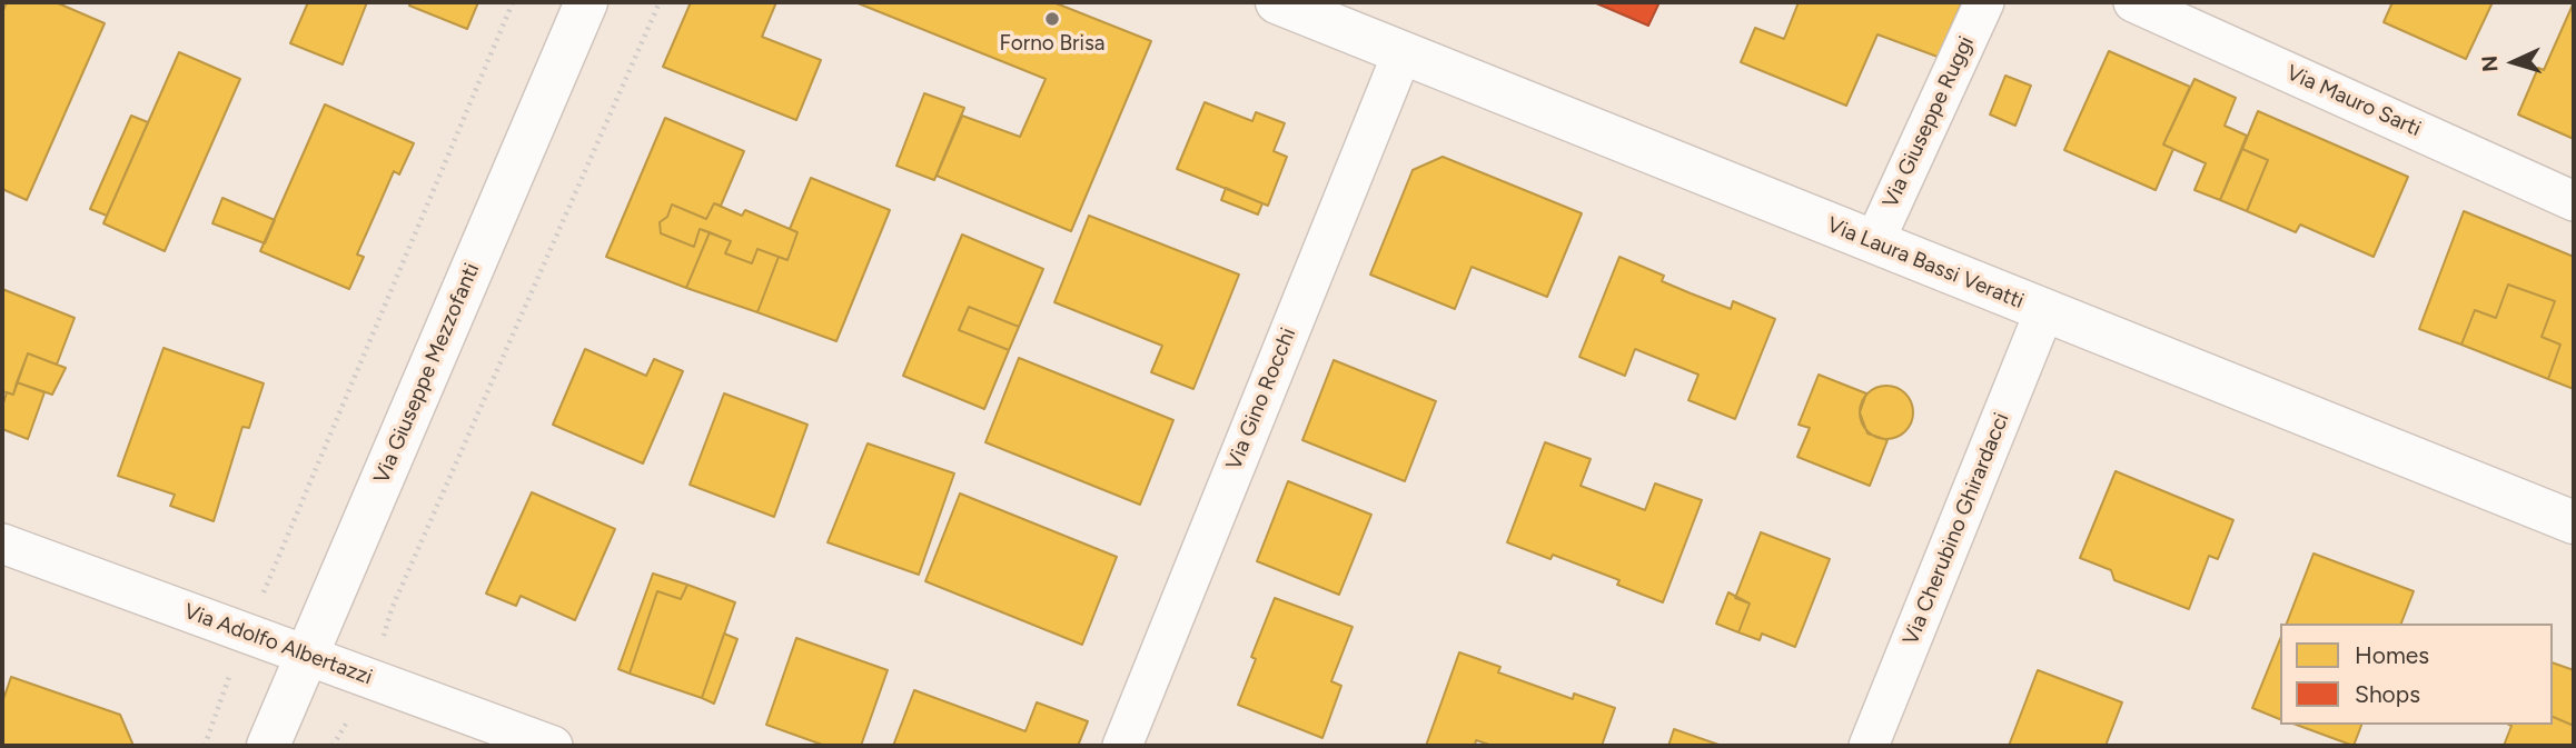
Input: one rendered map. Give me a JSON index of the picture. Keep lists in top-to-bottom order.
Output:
{
  "streets": {
    "street": [
      "Via Mauro Sarti",
      "Via Giuseppe Ruggi",
      "Via Laura Bassi Veratti",
      "Via Giuseppe Mezzofanti",
      "Via Gino Rocchi",
      "Via Cherubino Ghirardacci",
      "Via Adolfo Albertazzi"
    ]
  },
  "crossings": [
    ["Via Giuseppe Ruggi", "Via Laura Bassi Veratti"],
    ["Via Laura Bassi Veratti", "Via Gino Rocchi"],
    ["Via Laura Bassi Veratti", "Via Cherubino Ghirardacci"],
    ["Via Giuseppe Mezzofanti", "Via Adolfo Albertazzi"]
  ],
  "places": ["Forno Brisa"],
  "legend": ["Homes", "Shops"],
  "north": "left"
}
